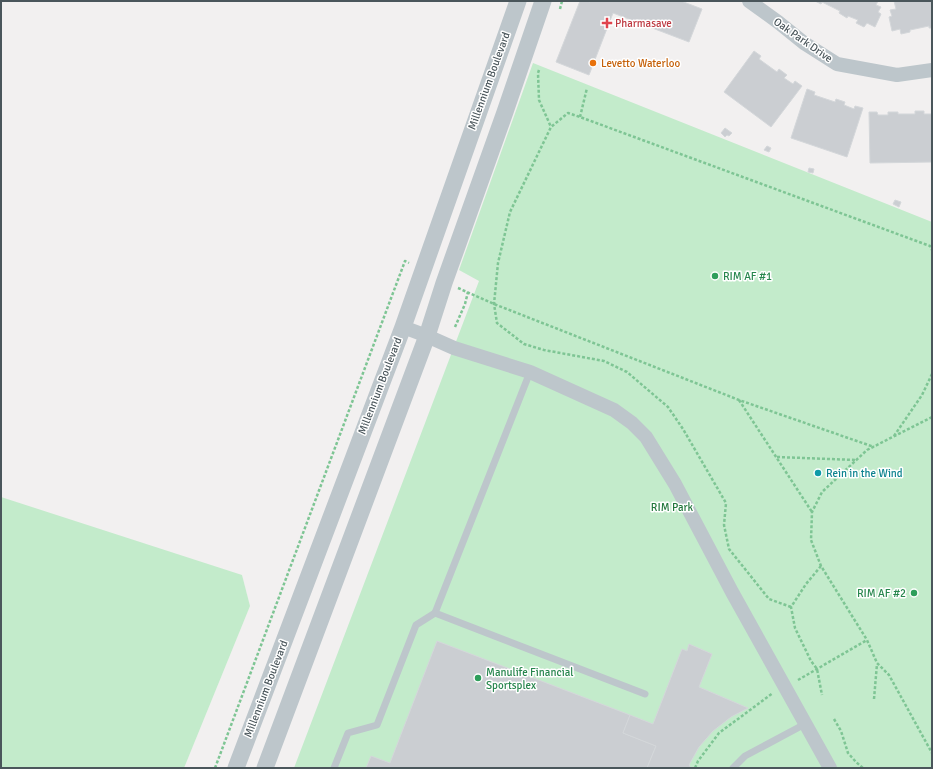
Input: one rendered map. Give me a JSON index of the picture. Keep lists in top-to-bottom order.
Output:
{
  "streets": {
    "street": ["Oak Park Drive", "Millennium Boulevard"]
  },
  "parks": ["RIM Park"],
  "places": {
    "health": ["Pharmasave"],
    "other": [
      "Levetto Waterloo",
      "RIM AF #1",
      "Rein in the Wind",
      "RIM AF #2",
      "Manulife Financial Sportsplex"
    ]
  }
}
